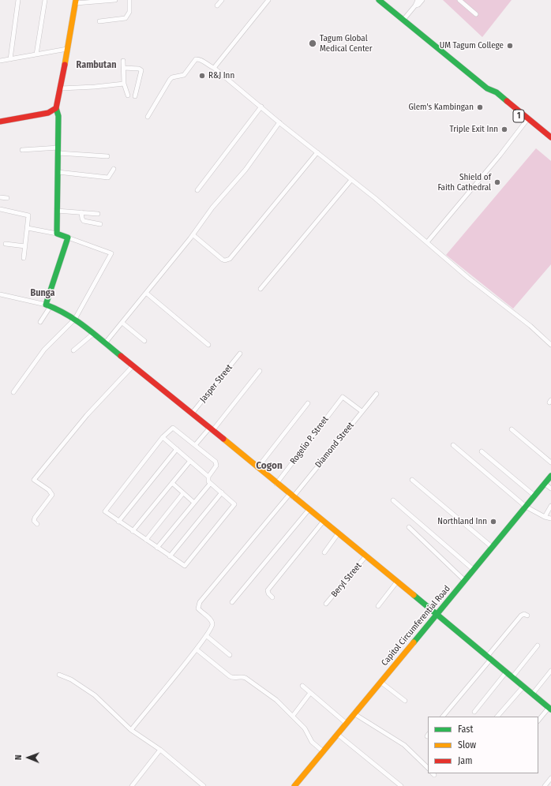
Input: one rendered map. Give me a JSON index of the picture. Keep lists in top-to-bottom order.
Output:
{
  "streets": {
    "main road": ["1", "Capitol Circumferential Road"],
    "street": [
      "Jasper Street",
      "Rogelio P. Street",
      "Diamond Street",
      "Beryl Street"
    ]
  },
  "crossings": [
    ["Rogelio P. Street", "Diamond Street"]
  ],
  "districts": ["Rambutan", "Bunga", "Cogon"],
  "places": [
    "Tagum Global Medical Center",
    "UM Tagum College",
    "R&J Inn",
    "Glem's Kambingan",
    "Triple Exit Inn",
    "Shield of Faith Cathedral",
    "Northland Inn"
  ],
  "legend": ["Fast", "Slow", "Jam"],
  "north": "left"
}
